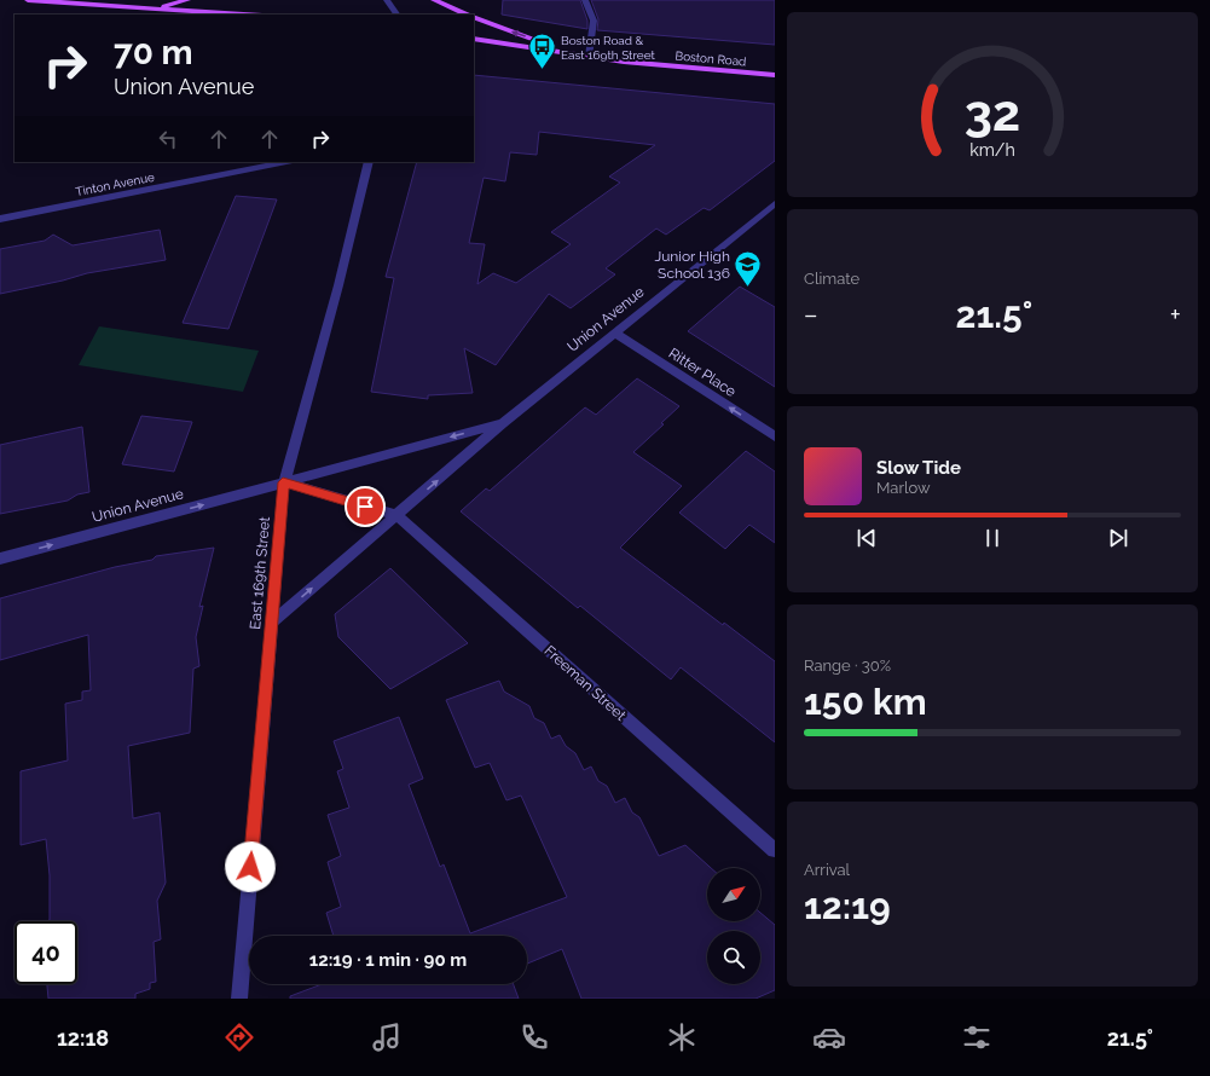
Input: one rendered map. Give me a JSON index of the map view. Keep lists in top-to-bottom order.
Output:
{
  "streets": {
    "main road": ["Boston Road"],
    "street": [
      "Tinton Avenue",
      "Union Avenue",
      "Ritter Place",
      "East 169th Street",
      "Freeman Street"
    ]
  },
  "crossings": [
    ["Union Avenue", "Ritter Place"],
    ["Union Avenue", "East 169th Street"],
    ["Union Avenue", "Freeman Street"]
  ],
  "one_way": ["Ritter Place"],
  "places": {
    "bus stop": ["Boston Road & East 169th Street"],
    "school or university": ["Junior High School 136"]
  },
  "north": "top right",
  "page": {
    "turn": ["70 m", "Union Avenue"],
    "tile": [
      "Climate",
      ["Range · 30%", "150 km"],
      ["Arrival", "12:19"]
    ],
    "heat": ["−", "21.5°", "+"],
    "song": ["Slow Tide", "Marlow"],
    "limit": "40",
    "trip": "12:19 · 1 min · 90 m",
    "tabs": ["12:18", "21.5°"],
    "gauge": ["32", "km/h"]
  }
}
